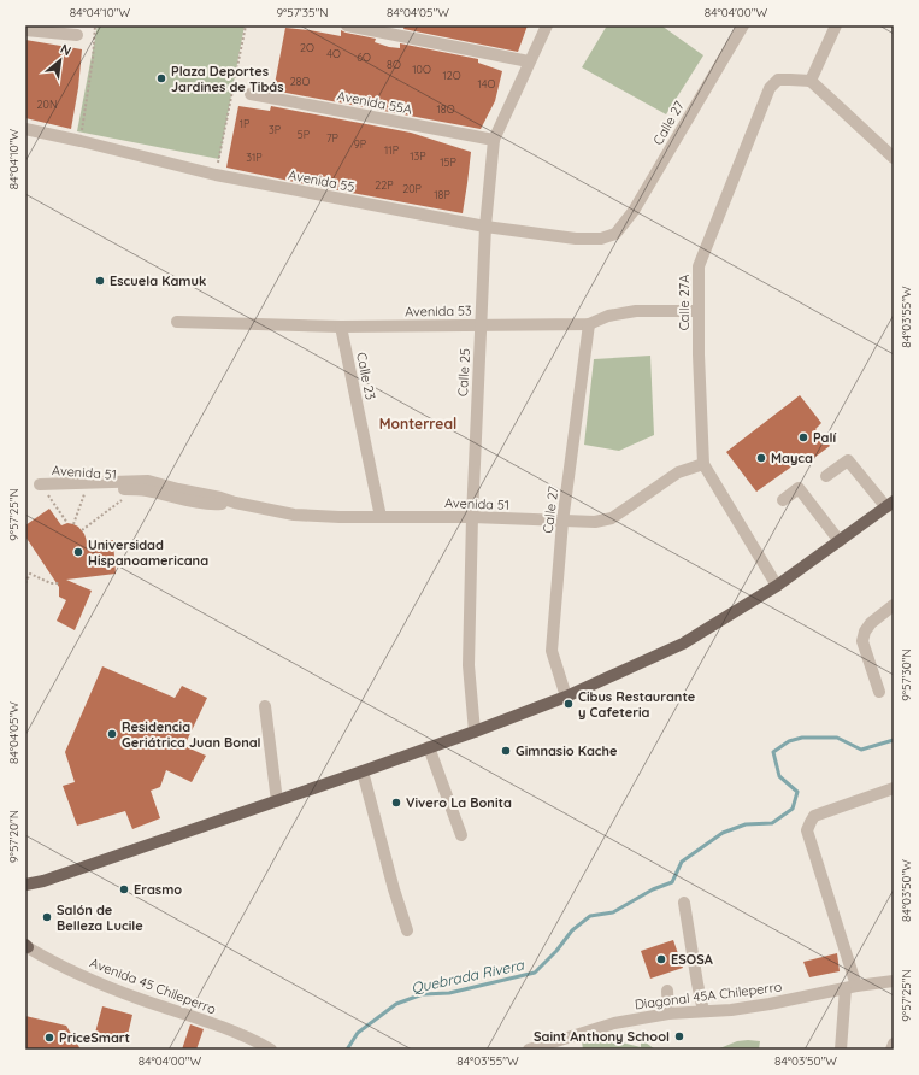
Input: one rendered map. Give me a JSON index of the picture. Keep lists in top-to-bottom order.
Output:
{
  "streets": {
    "street": [
      "Avenida 55A",
      "Calle 27",
      "Avenida 55",
      "Calle 27A",
      "Avenida 53",
      "Calle 25",
      "Calle 23",
      "Avenida 51",
      "Avenida 45 Chileperro",
      "Diagonal 45A Chileperro"
    ]
  },
  "crossings": [
    ["Avenida 55A", "Calle 25"],
    ["Calle 27", "Avenida 55"],
    ["Calle 27", "Avenida 53"],
    ["Calle 27", "Avenida 51"],
    ["Avenida 55", "Calle 25"],
    ["Calle 27A", "Avenida 53"],
    ["Calle 27A", "Avenida 51"],
    ["Avenida 53", "Calle 25"],
    ["Avenida 53", "Calle 23"],
    ["Calle 25", "Avenida 51"],
    ["Calle 23", "Avenida 51"]
  ],
  "districts": ["Monterreal"],
  "water": ["Quebrada Rivera"],
  "places": [
    "Plaza Deportes Jardines de Tibás",
    "Escuela Kamuk",
    "Palí",
    "Mayca",
    "Universidad Hispanoamericana",
    "Cibus Restaurante y Cafeteria",
    "Residencia Geriátrica Juan Bonal",
    "Gimnasio Kache",
    "Vivero La Bonita",
    "Erasmo",
    "Salón de Belleza Lucile",
    "ESOSA",
    "Saint Anthony School",
    "PriceSmart"
  ],
  "house_numbers": [
    "2O",
    "4O",
    "6O",
    "8O",
    "10O",
    "12O",
    "28O",
    "14O",
    "20N",
    "18O",
    "1P",
    "3P",
    "5P",
    "7P",
    "9P",
    "11P",
    "13P",
    "31P",
    "15P",
    "22P",
    "20P",
    "18P"
  ],
  "north": "top right",
  "coordinates": [
    "84°04'10\"W",
    "9°57'35\"N",
    "84°04'05\"W",
    "84°04'00\"W",
    "84°03'55\"W",
    "9°57'25\"N",
    "9°57'30\"N",
    "9°57'20\"N",
    "84°03'50\"W"
  ]
}
